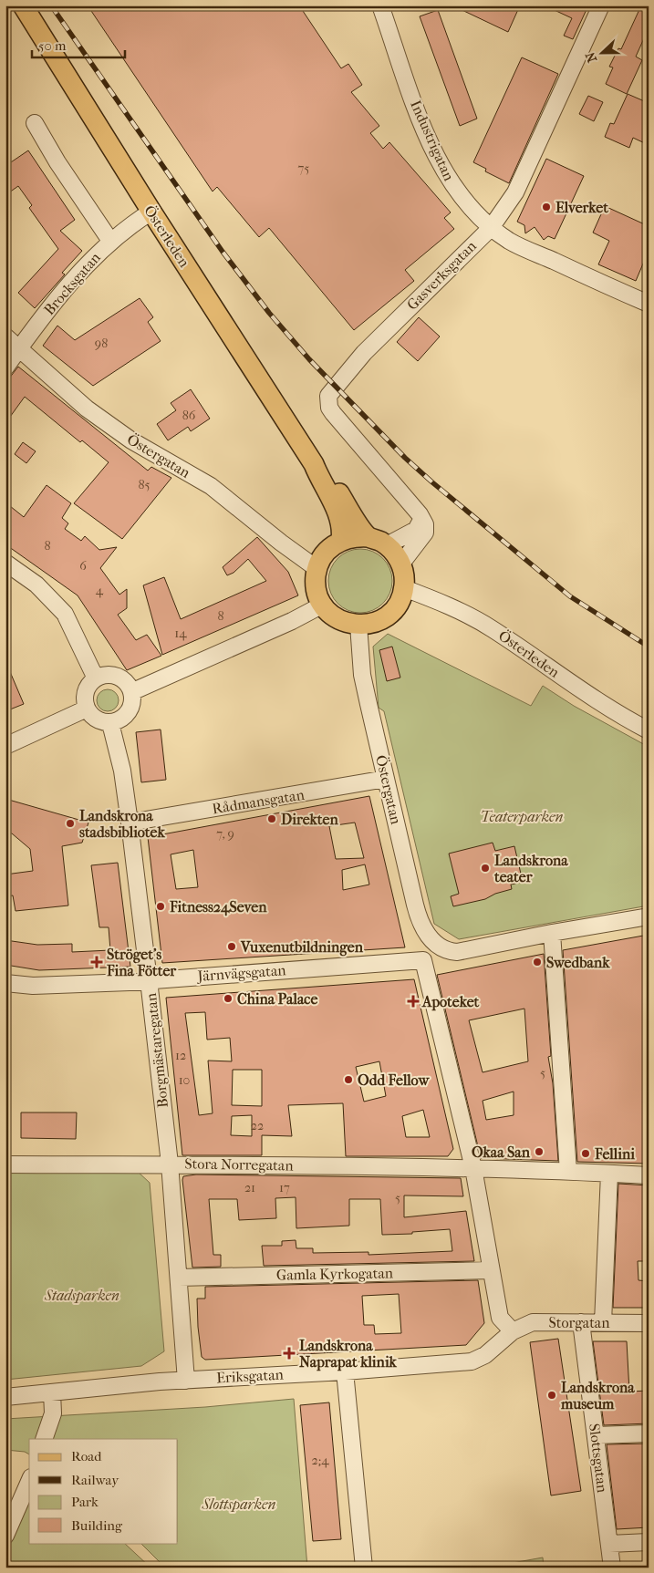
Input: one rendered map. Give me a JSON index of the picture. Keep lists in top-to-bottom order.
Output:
{
  "streets": {
    "main road": ["Österleden"],
    "street": [
      "Industrigatan",
      "Gasverksgatan",
      "Brocksgatan",
      "Östergatan",
      "Rådmansgatan",
      "Järnvägsgatan",
      "Borgmästaregatan",
      "Stora Norregatan",
      "Gamla Kyrkogatan",
      "Storgatan",
      "Eriksgatan",
      "Slottsgatan"
    ]
  },
  "crossings": [
    ["Industrigatan", "Gasverksgatan"],
    ["Österleden", "Brocksgatan"],
    ["Österleden", "Östergatan"],
    ["Brocksgatan", "Östergatan"],
    ["Östergatan", "Rådmansgatan"],
    ["Rådmansgatan", "Borgmästaregatan"],
    ["Järnvägsgatan", "Borgmästaregatan"],
    ["Järnvägsgatan", "Stora Norregatan"],
    ["Borgmästaregatan", "Stora Norregatan"],
    ["Borgmästaregatan", "Gamla Kyrkogatan"],
    ["Borgmästaregatan", "Eriksgatan"],
    ["Storgatan", "Eriksgatan"],
    ["Storgatan", "Slottsgatan"]
  ],
  "parks": ["Teaterparken", "Stadsparken", "Slottsparken"],
  "places": {
    "other": [
      "Elverket",
      "Direkten",
      "Landskrona stadsbibliotek",
      "Landskrona teater",
      "Fitness24Seven",
      "Vuxenutbildningen",
      "Swedbank",
      "China Palace",
      "Odd Fellow",
      "Okaa San",
      "Fellini",
      "Landskrona museum"
    ],
    "health": ["Ströget's Fina Fötter", "Apoteket", "Landskrona Naprapat klinik"]
  },
  "house_numbers": [
    "75",
    "98",
    "86",
    "85",
    "8",
    "6",
    "4",
    "8",
    "14",
    "7, 9",
    "12",
    "5",
    "10",
    "22",
    "21",
    "17",
    "5",
    "2;4"
  ],
  "legend": [
    "Road",
    "Railway",
    "Park",
    "Building"
  ],
  "scale_bar": "50 m",
  "north": "left"
}
